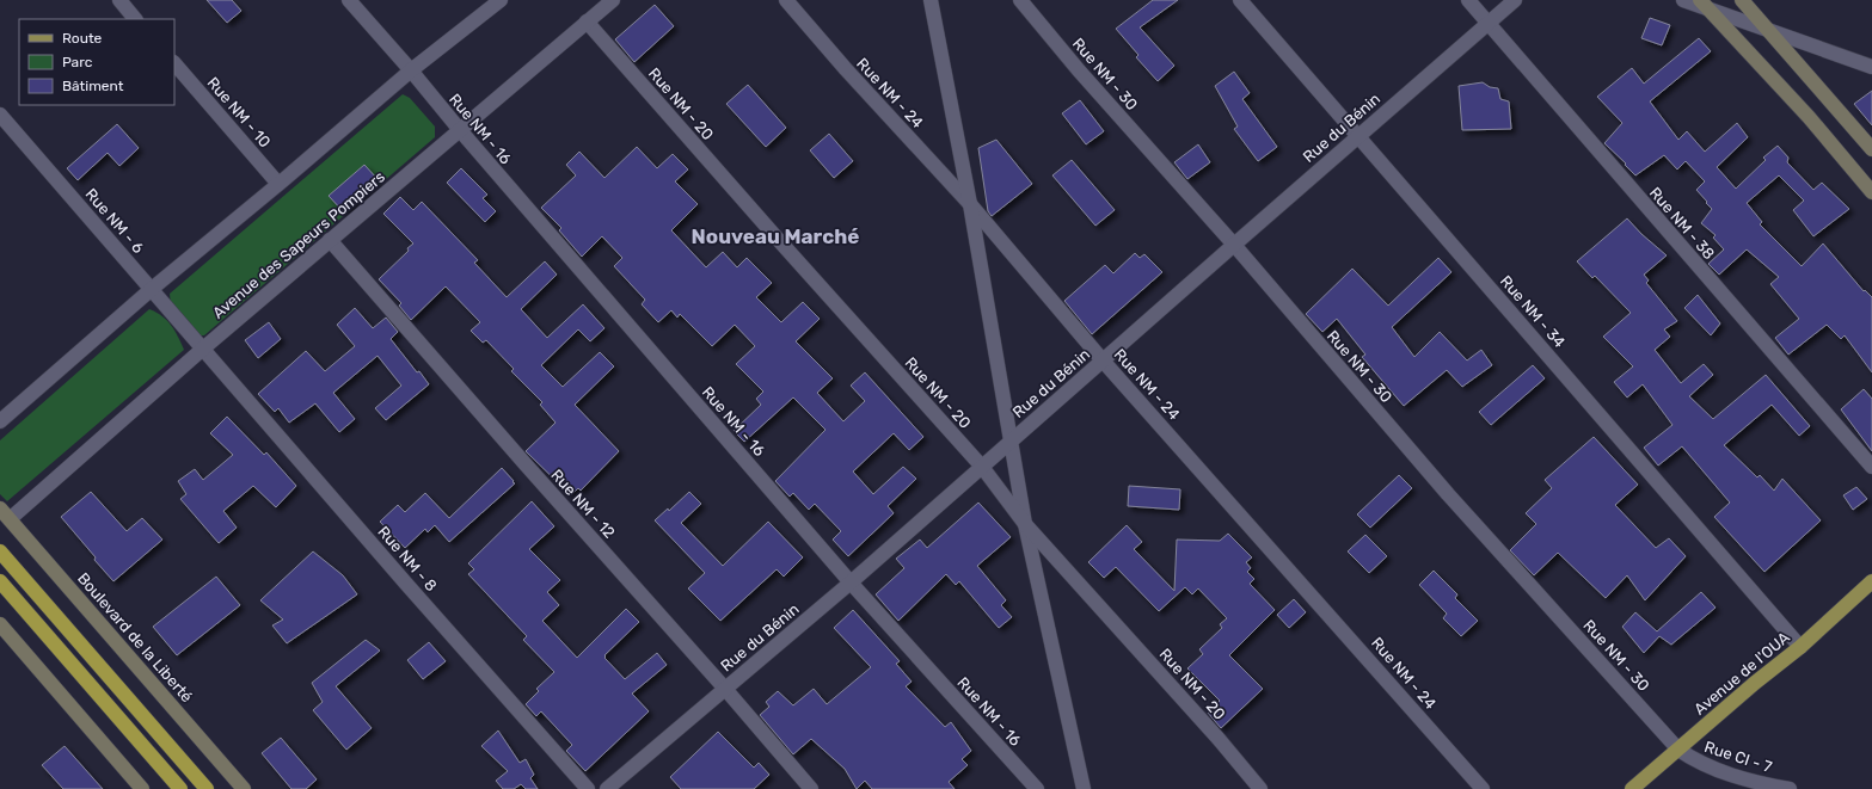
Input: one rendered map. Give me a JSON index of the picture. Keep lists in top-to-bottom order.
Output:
{
  "streets": {
    "main road": ["Boulevard de la Liberté", "Avenue de l'OUA"],
    "street": [
      "Rue NM - 30",
      "Rue NM - 24",
      "Rue NM - 20",
      "Rue NM - 10",
      "Rue du Bénin",
      "Rue NM - 16",
      "Rue NM - 6",
      "Rue NM - 38",
      "Avenue des Sapeurs Pompiers",
      "Rue NM - 34",
      "Rue NM - 12",
      "Rue NM - 8",
      "Rue CI - 7"
    ]
  },
  "crossings": [
    ["Rue NM - 30", "Rue du Bénin"],
    ["Rue NM - 30", "Avenue de l'OUA"],
    ["Rue NM - 30", "Rue CI - 7"],
    ["Rue NM - 24", "Rue du Bénin"],
    ["Rue NM - 20", "Rue du Bénin"],
    ["Rue NM - 20", "Avenue des Sapeurs Pompiers"],
    ["Rue du Bénin", "Rue NM - 16"],
    ["Rue du Bénin", "Rue NM - 38"],
    ["Rue du Bénin", "Rue NM - 34"],
    ["Rue du Bénin", "Rue NM - 12"],
    ["Rue NM - 16", "Avenue des Sapeurs Pompiers"],
    ["Rue NM - 6", "Avenue des Sapeurs Pompiers"],
    ["Rue NM - 6", "Rue NM - 8"],
    ["Avenue des Sapeurs Pompiers", "Rue NM - 12"],
    ["Avenue des Sapeurs Pompiers", "Rue NM - 8"],
    ["Avenue des Sapeurs Pompiers", "Boulevard de la Liberté"],
    ["Rue NM - 34", "Avenue de l'OUA"],
    ["Avenue de l'OUA", "Rue CI - 7"]
  ],
  "districts": ["Nouveau Marché"],
  "legend": ["Route", "Parc", "Bâtiment"]
}
